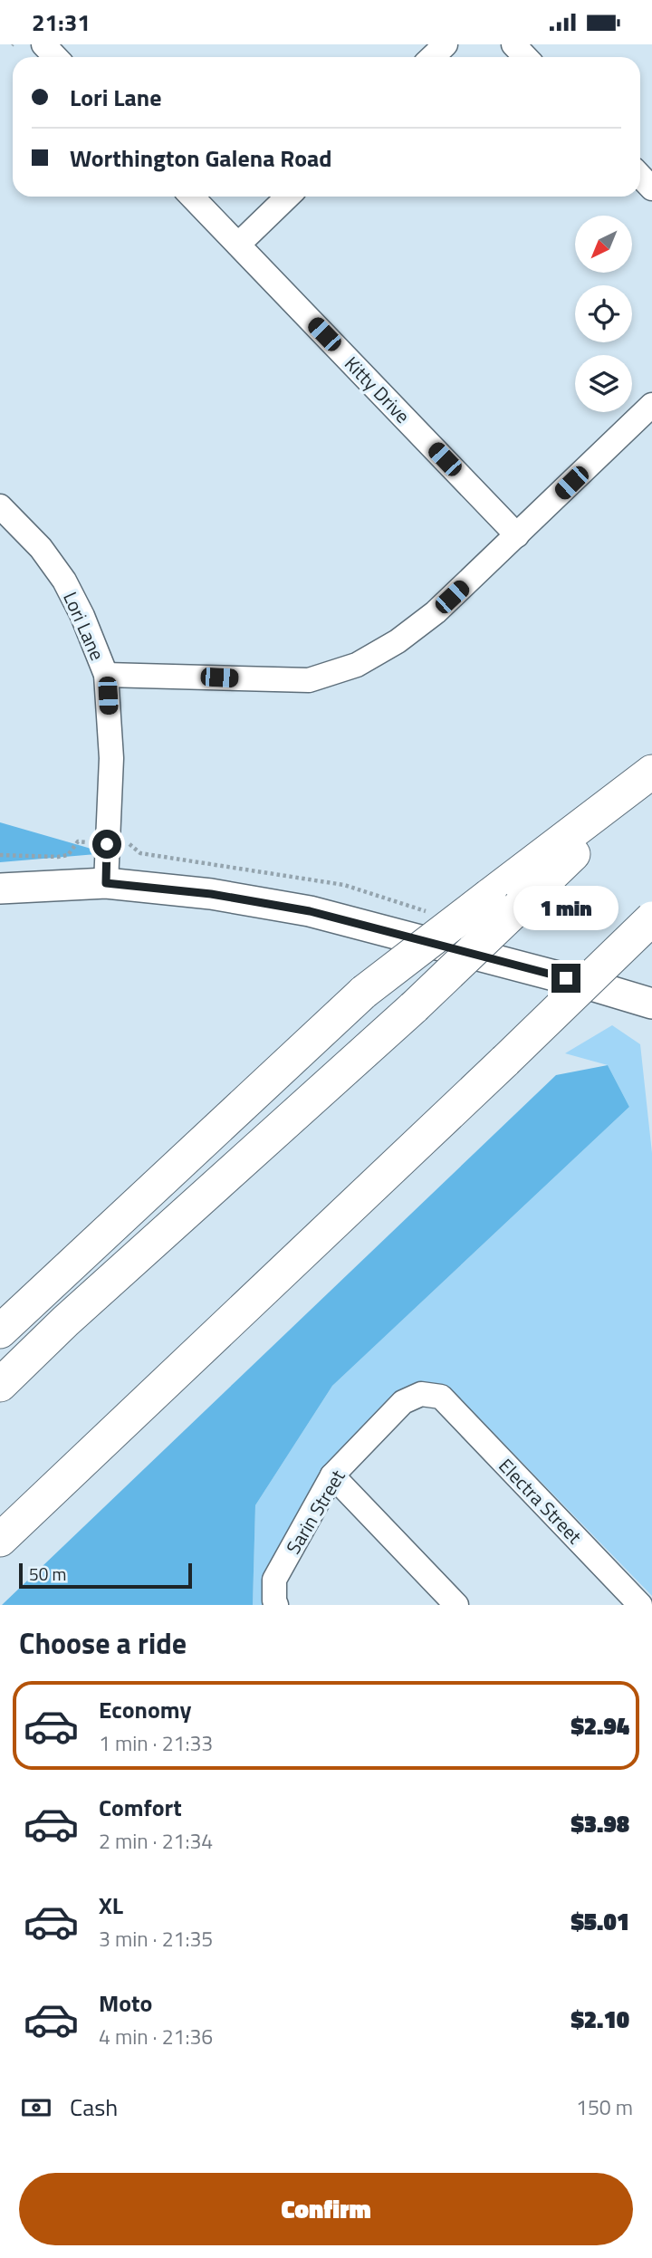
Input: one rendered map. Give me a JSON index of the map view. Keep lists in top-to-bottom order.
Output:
{
  "streets": {
    "street": [
      "Kitty Drive",
      "Lori Lane",
      "Electra Street",
      "Sarin Street"
    ]
  },
  "crossings": [
    ["Electra Street", "Sarin Street"]
  ],
  "scale_bar": "50 m",
  "north": "bottom left",
  "page": {
    "status": "21:31",
    "banner": ["Lori Lane", "Worthington Galena Road"],
    "bubble": "1 min",
    "scale": "50 m",
    "heading": "Choose a ride",
    "list": [
      {
        "name": "Economy",
        "note": "1 min · 21:33",
        "value": "$2.94"
      },
      {
        "name": "Comfort",
        "note": "2 min · 21:34",
        "value": "$3.98"
      },
      {
        "name": "XL",
        "note": "3 min · 21:35",
        "value": "$5.01"
      },
      {
        "name": "Moto",
        "note": "4 min · 21:36",
        "value": "$2.10"
      }
    ],
    "pay": ["Cash", "150 m"],
    "buttons": "Confirm"
  }
}
